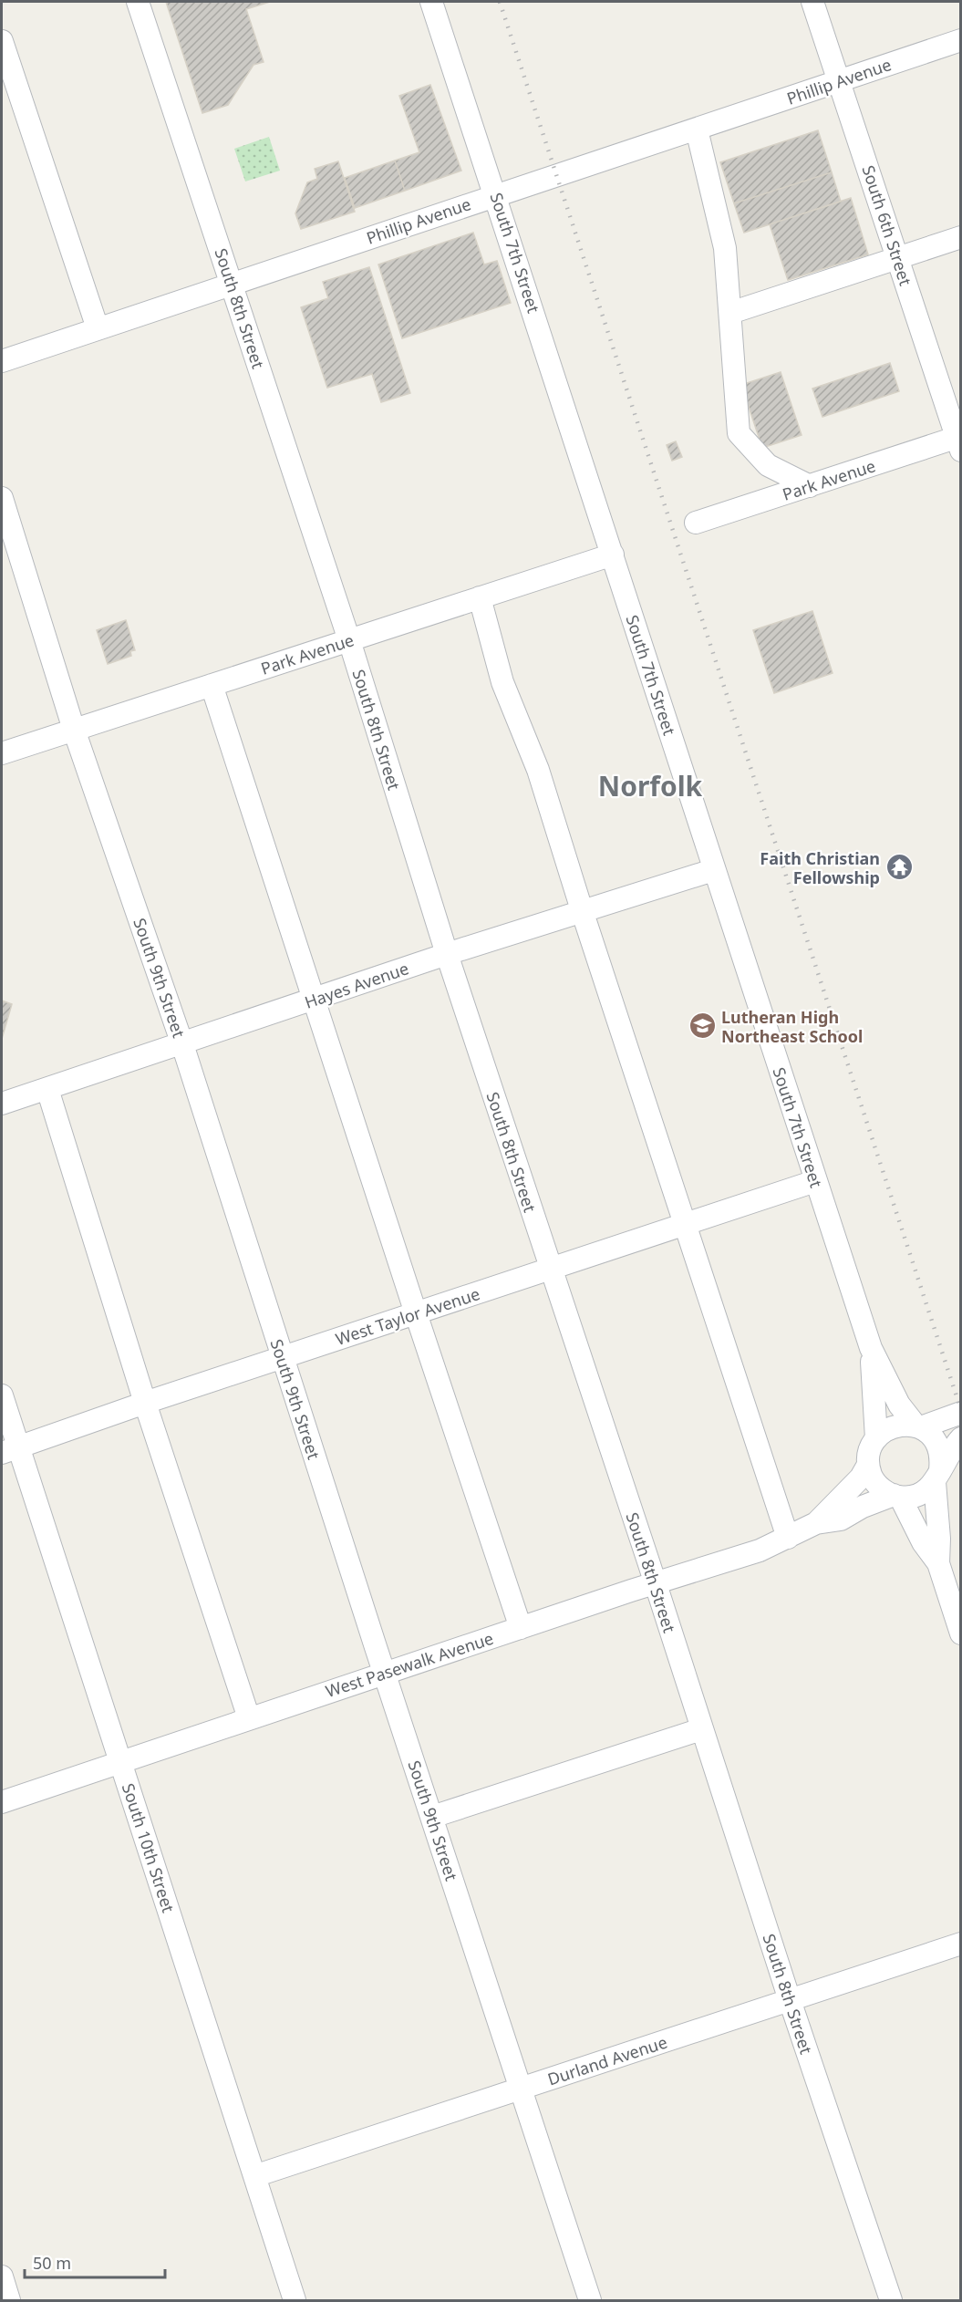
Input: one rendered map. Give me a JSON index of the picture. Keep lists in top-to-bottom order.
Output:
{
  "streets": {
    "street": [
      "Phillip Avenue",
      "South 6th Street",
      "South 7th Street",
      "South 8th Street",
      "Park Avenue",
      "South 9th Street",
      "Hayes Avenue",
      "West Taylor Avenue",
      "West Pasewalk Avenue",
      "South 10th Street",
      "Durland Avenue"
    ]
  },
  "crossings": [
    ["Phillip Avenue", "South 6th Street"],
    ["Phillip Avenue", "South 7th Street"],
    ["Phillip Avenue", "South 8th Street"],
    ["South 6th Street", "Park Avenue"],
    ["South 7th Street", "Park Avenue"],
    ["South 7th Street", "Hayes Avenue"],
    ["South 7th Street", "West Taylor Avenue"],
    ["South 7th Street", "West Pasewalk Avenue"],
    ["South 8th Street", "Park Avenue"],
    ["South 8th Street", "Hayes Avenue"],
    ["South 8th Street", "West Taylor Avenue"],
    ["South 8th Street", "West Pasewalk Avenue"],
    ["South 8th Street", "Durland Avenue"],
    ["Park Avenue", "South 9th Street"],
    ["South 9th Street", "Hayes Avenue"],
    ["South 9th Street", "West Taylor Avenue"],
    ["South 9th Street", "West Pasewalk Avenue"],
    ["South 9th Street", "Durland Avenue"],
    ["West Taylor Avenue", "South 10th Street"],
    ["West Pasewalk Avenue", "South 10th Street"],
    ["South 10th Street", "Durland Avenue"]
  ],
  "districts": ["Norfolk"],
  "places": {
    "temple": ["Faith Christian Fellowship"],
    "school or university": ["Lutheran High Northeast School"]
  },
  "scale_bar": "50 m"
}
